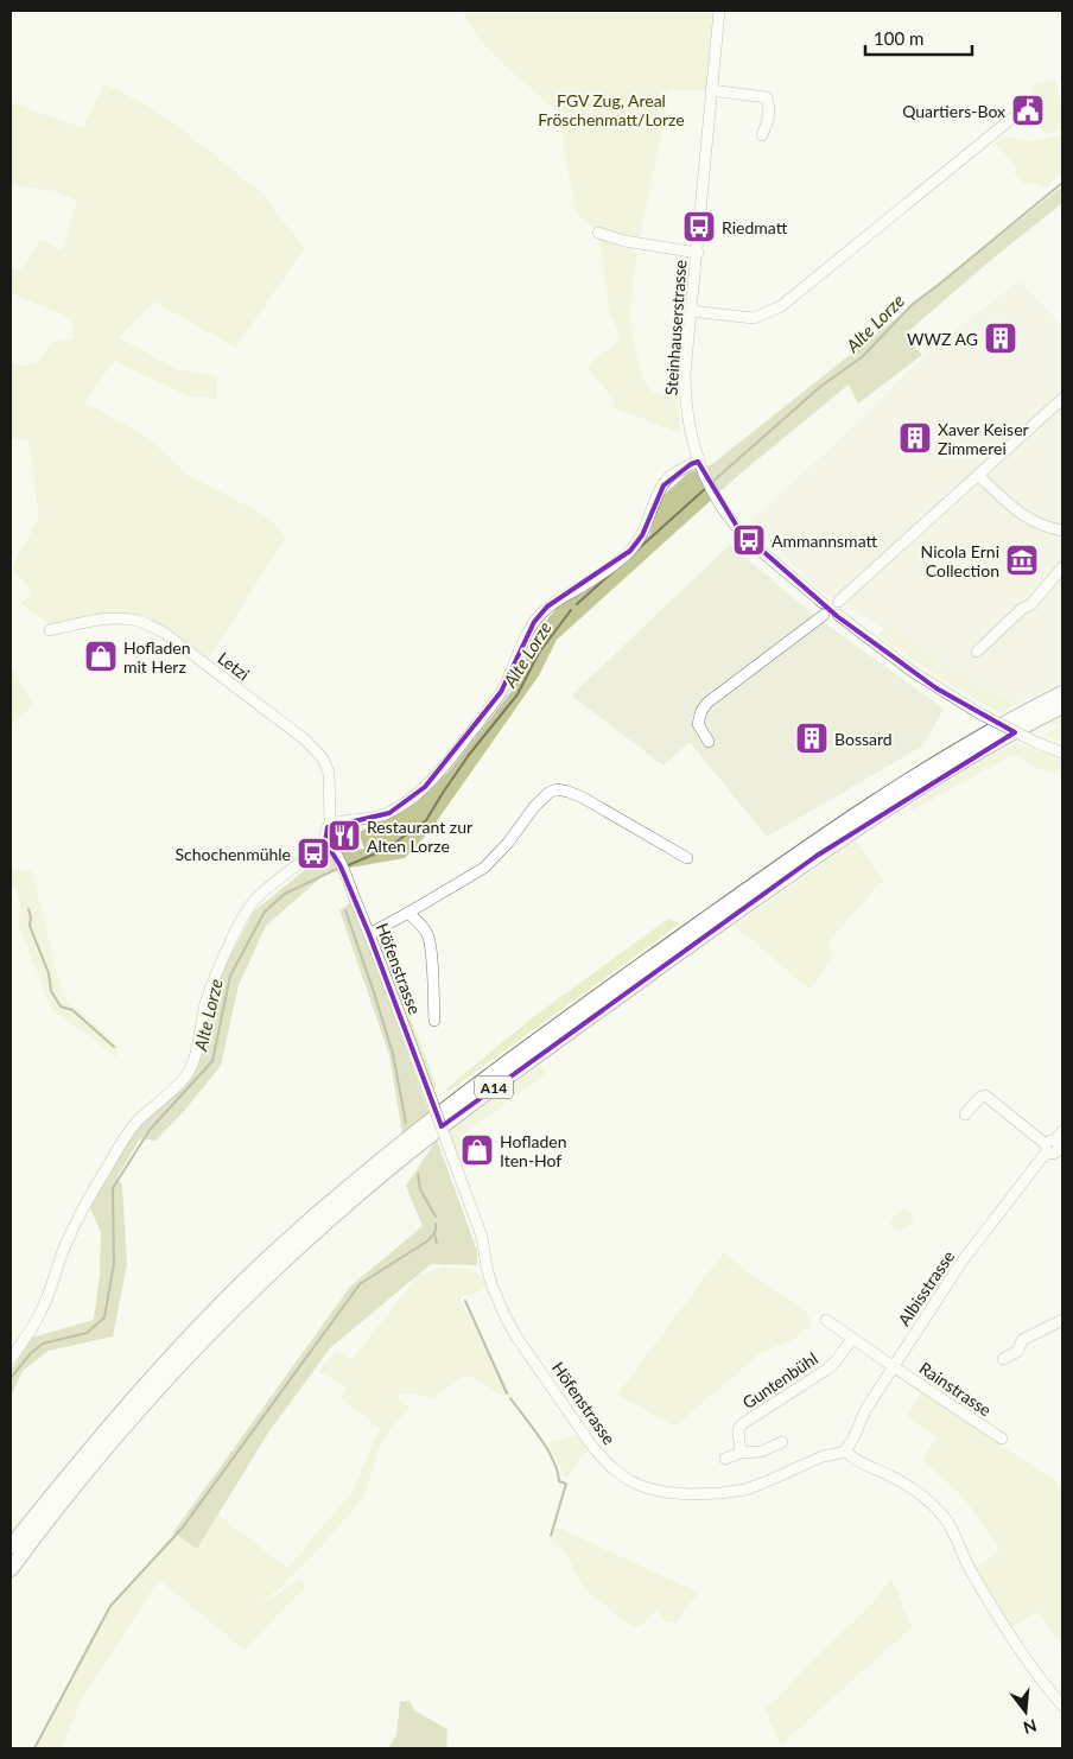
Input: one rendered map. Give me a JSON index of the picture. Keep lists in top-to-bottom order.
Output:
{
  "streets": {
    "highway": ["A14"],
    "street": [
      "Steinhauserstrasse",
      "Letzi",
      "Höfenstrasse",
      "Albisstrasse",
      "Guntenbühl",
      "Rainstrasse"
    ]
  },
  "crossings": [
    ["Höfenstrasse", "Albisstrasse"],
    ["Albisstrasse", "Rainstrasse"],
    ["Guntenbühl", "Rainstrasse"]
  ],
  "water": ["Alte Lorze"],
  "parks": ["FGV Zug, Areal Fröschenmatt/Lorze"],
  "places": {
    "public building": ["Quartiers-Box"],
    "bus stop": ["Riedmatt", "Ammannsmatt", "Schochenmühle"],
    "building": ["WWZ AG", "Xaver Keiser Zimmerei", "Bossard"],
    "museum": ["Nicola Erni Collection"],
    "shop": ["Hofladen mit Herz", "Hofladen Iten-Hof"],
    "restaurant": ["Restaurant zur Alten Lorze"]
  },
  "scale_bar": "100 m",
  "north": "bottom"
}
